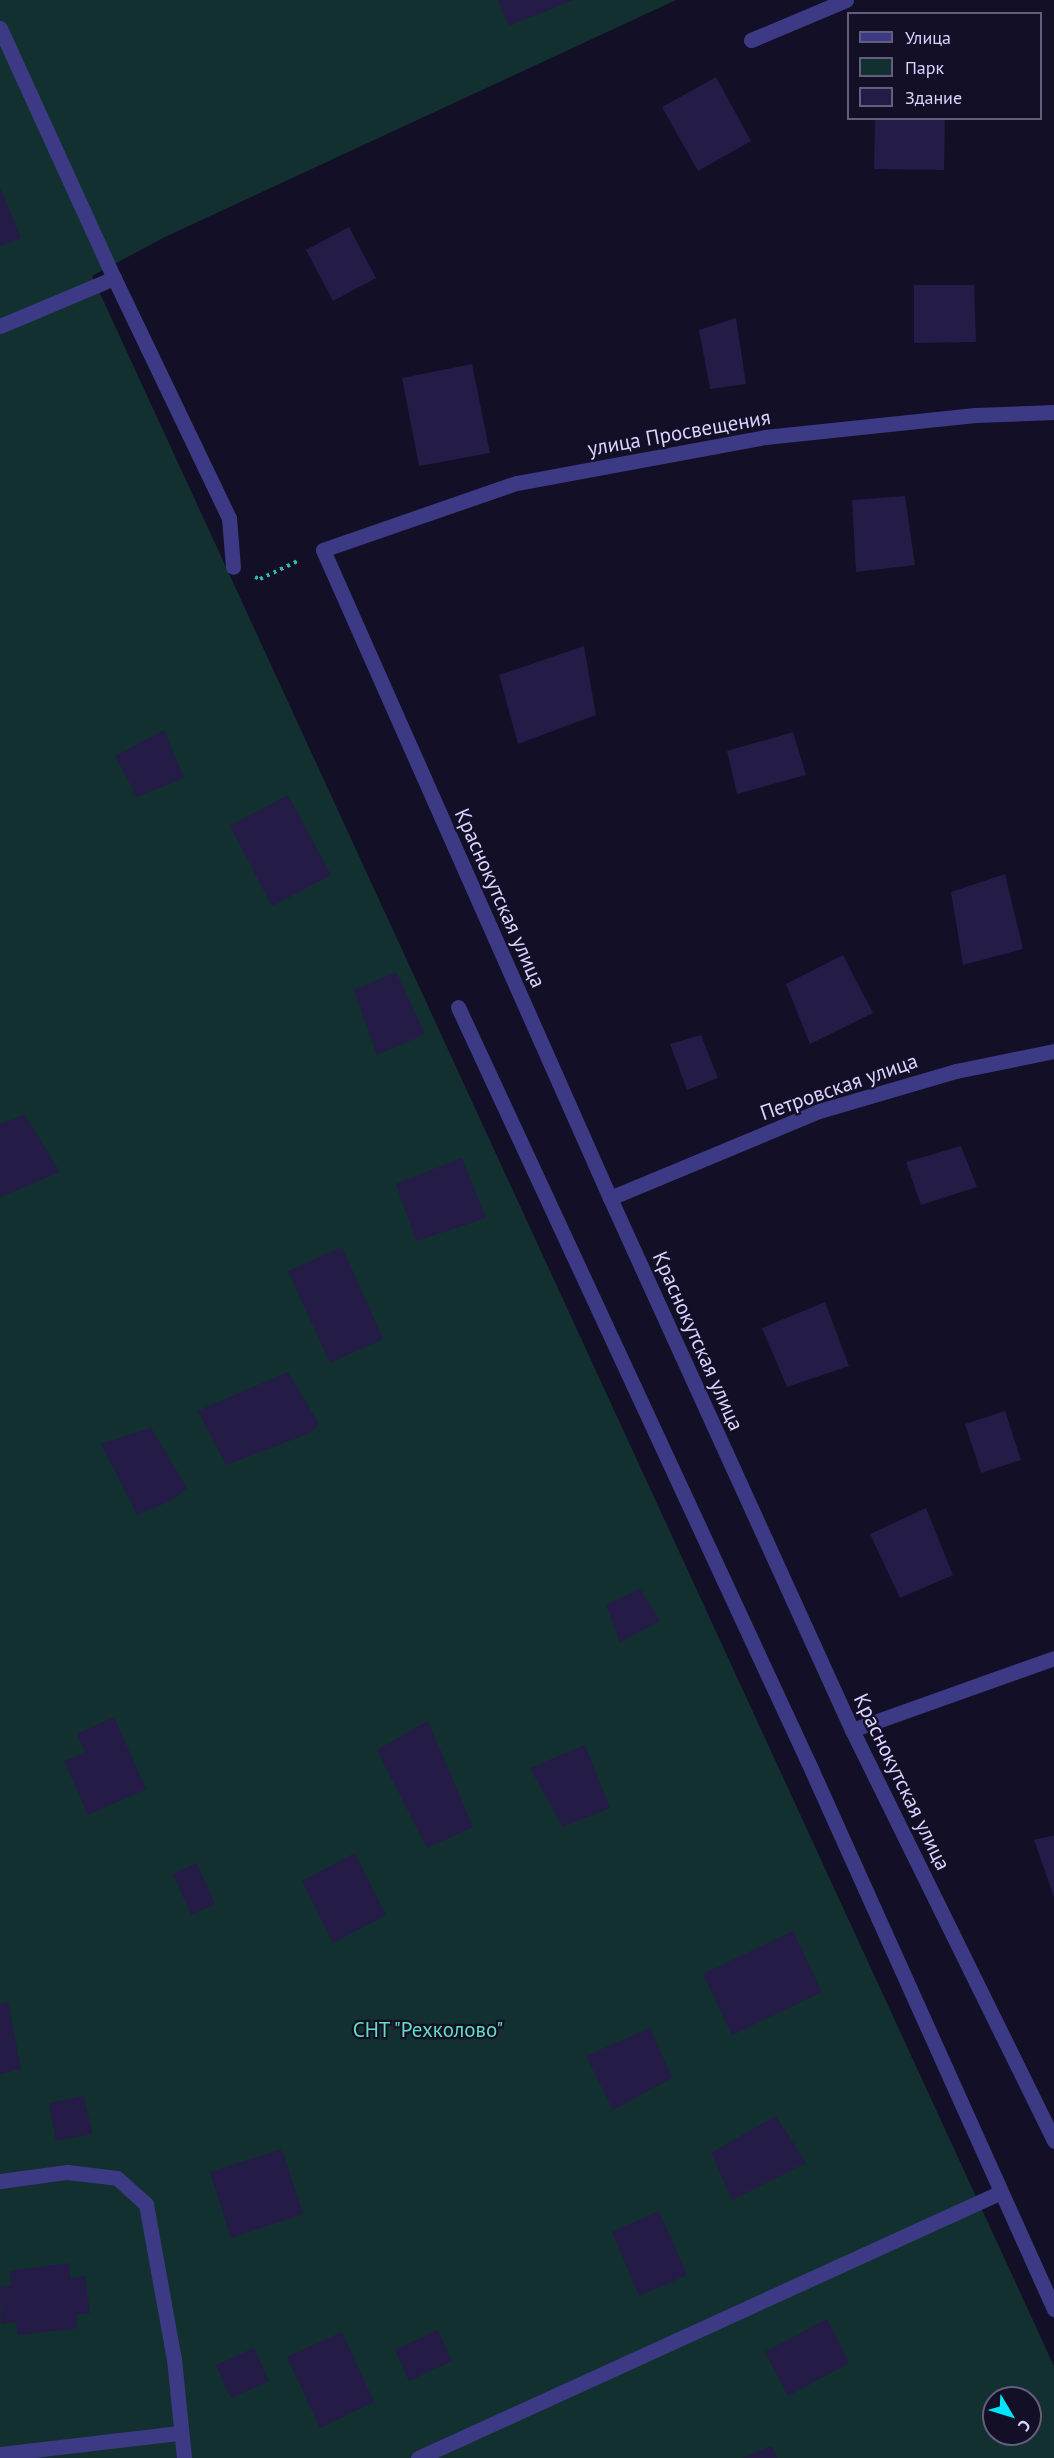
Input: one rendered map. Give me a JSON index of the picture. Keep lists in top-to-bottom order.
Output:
{
  "streets": {
    "street": ["улица Просвещения", "Краснокутская улица", "Петровская улица"]
  },
  "crossings": [
    ["улица Просвещения", "Краснокутская улица"],
    ["Краснокутская улица", "Петровская улица"]
  ],
  "parks": ["СНТ \"Рехколово\""],
  "legend": ["Улица", "Парк", "Здание"],
  "north": "bottom right"
}
